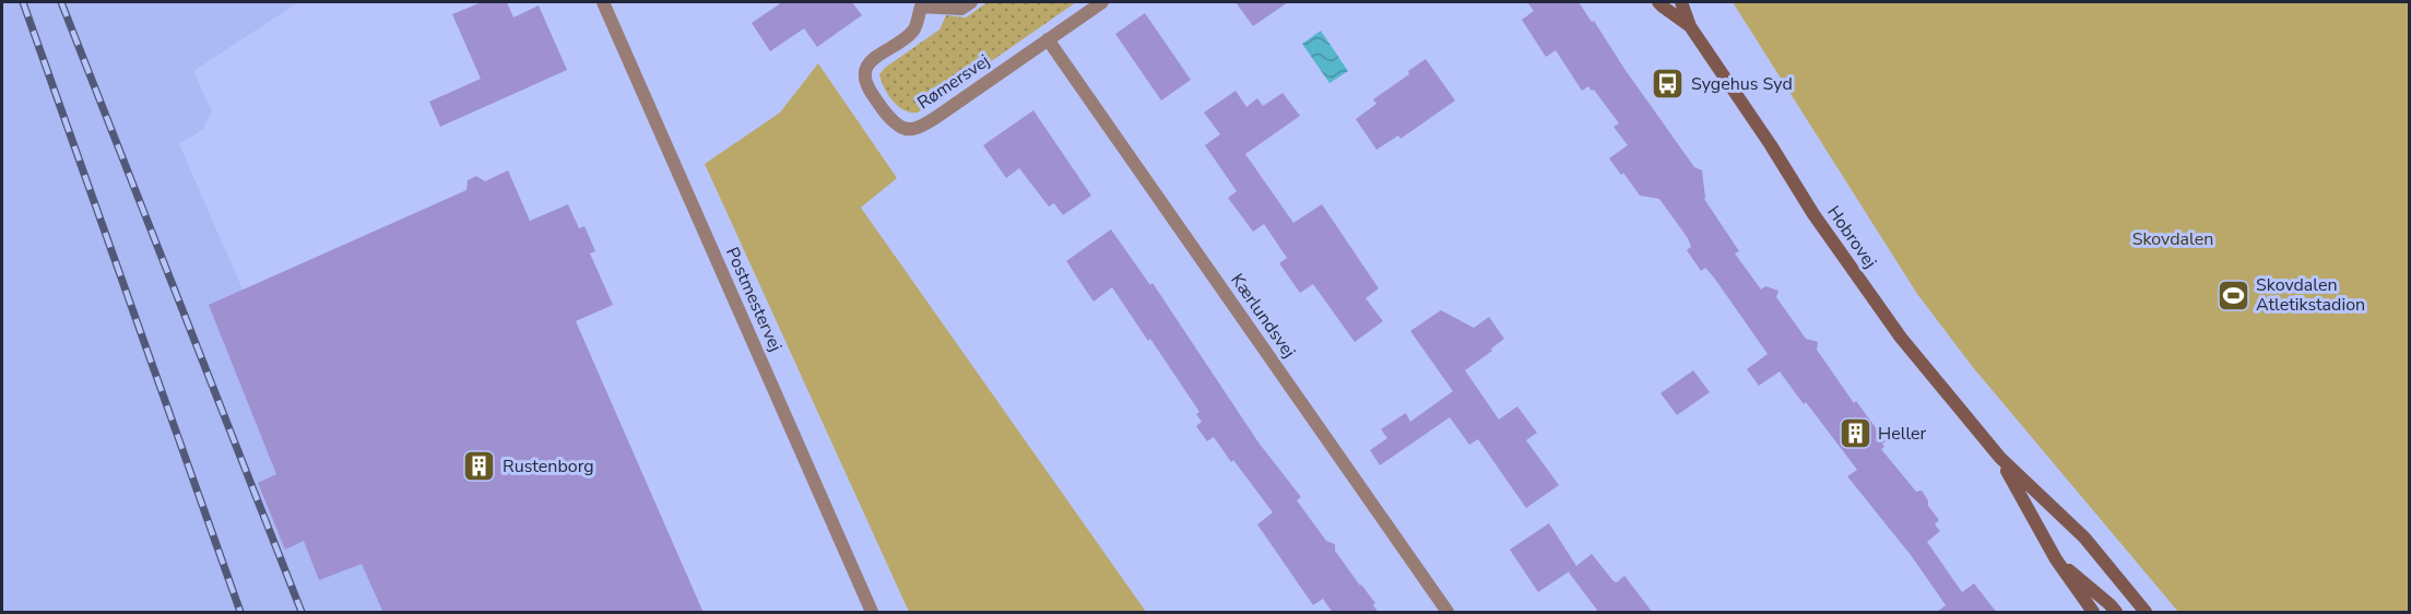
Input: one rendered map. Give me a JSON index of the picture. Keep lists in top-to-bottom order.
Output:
{
  "streets": {
    "main road": ["Hobrovej"],
    "street": ["Rømersvej", "Postmestervej", "Kærlundsvej"]
  },
  "crossings": [
    ["Rømersvej", "Kærlundsvej"]
  ],
  "parks": ["Skovdalen"],
  "places": {
    "bus stop": ["Sygehus Syd"],
    "sports": ["Skovdalen Atletikstadion"],
    "building": ["Heller", "Rustenborg"]
  }
}
